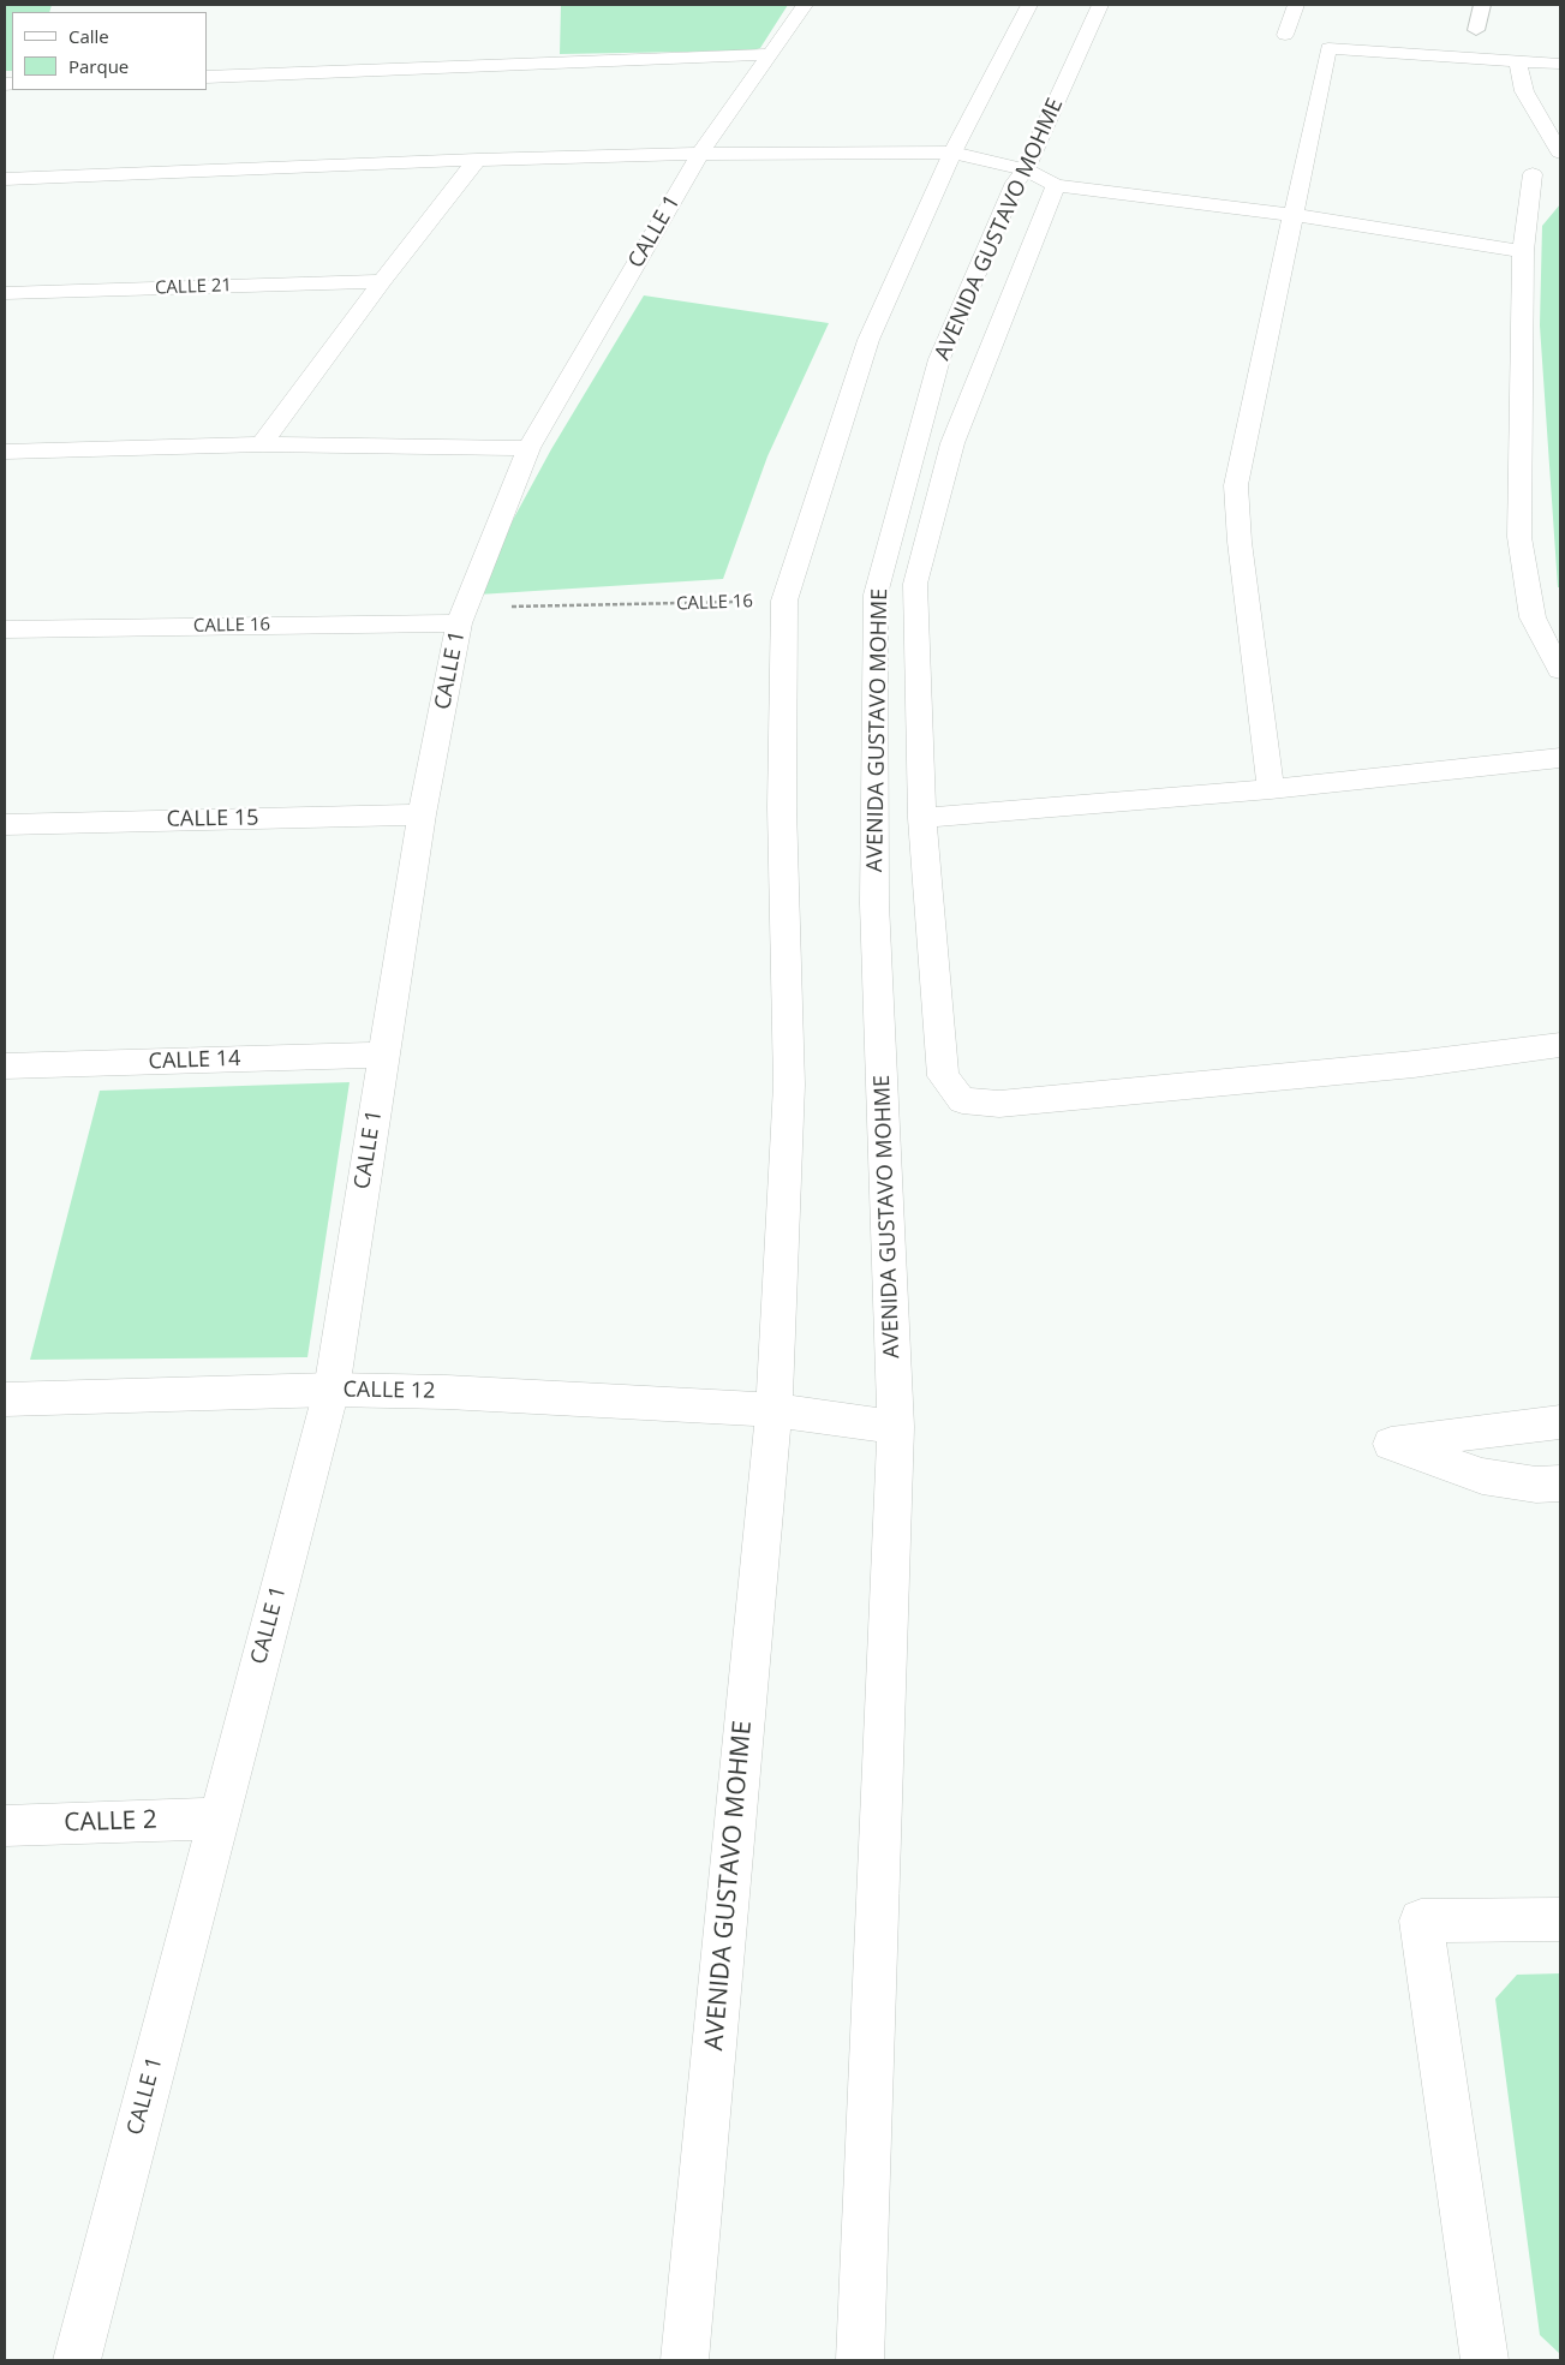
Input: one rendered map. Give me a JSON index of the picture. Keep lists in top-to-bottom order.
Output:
{
  "streets": {
    "street": [
      "AVENIDA GUSTAVO MOHME",
      "CALLE 1",
      "CALLE 21",
      "CALLE 16",
      "CALLE 15",
      "CALLE 14",
      "CALLE 12",
      "CALLE 2"
    ]
  },
  "crossings": [
    ["AVENIDA GUSTAVO MOHME", "CALLE 16"],
    ["AVENIDA GUSTAVO MOHME", "CALLE 12"],
    ["CALLE 1", "CALLE 16"],
    ["CALLE 1", "CALLE 15"],
    ["CALLE 1", "CALLE 14"],
    ["CALLE 1", "CALLE 12"],
    ["CALLE 1", "CALLE 2"]
  ],
  "legend": ["Calle", "Parque"]
}
